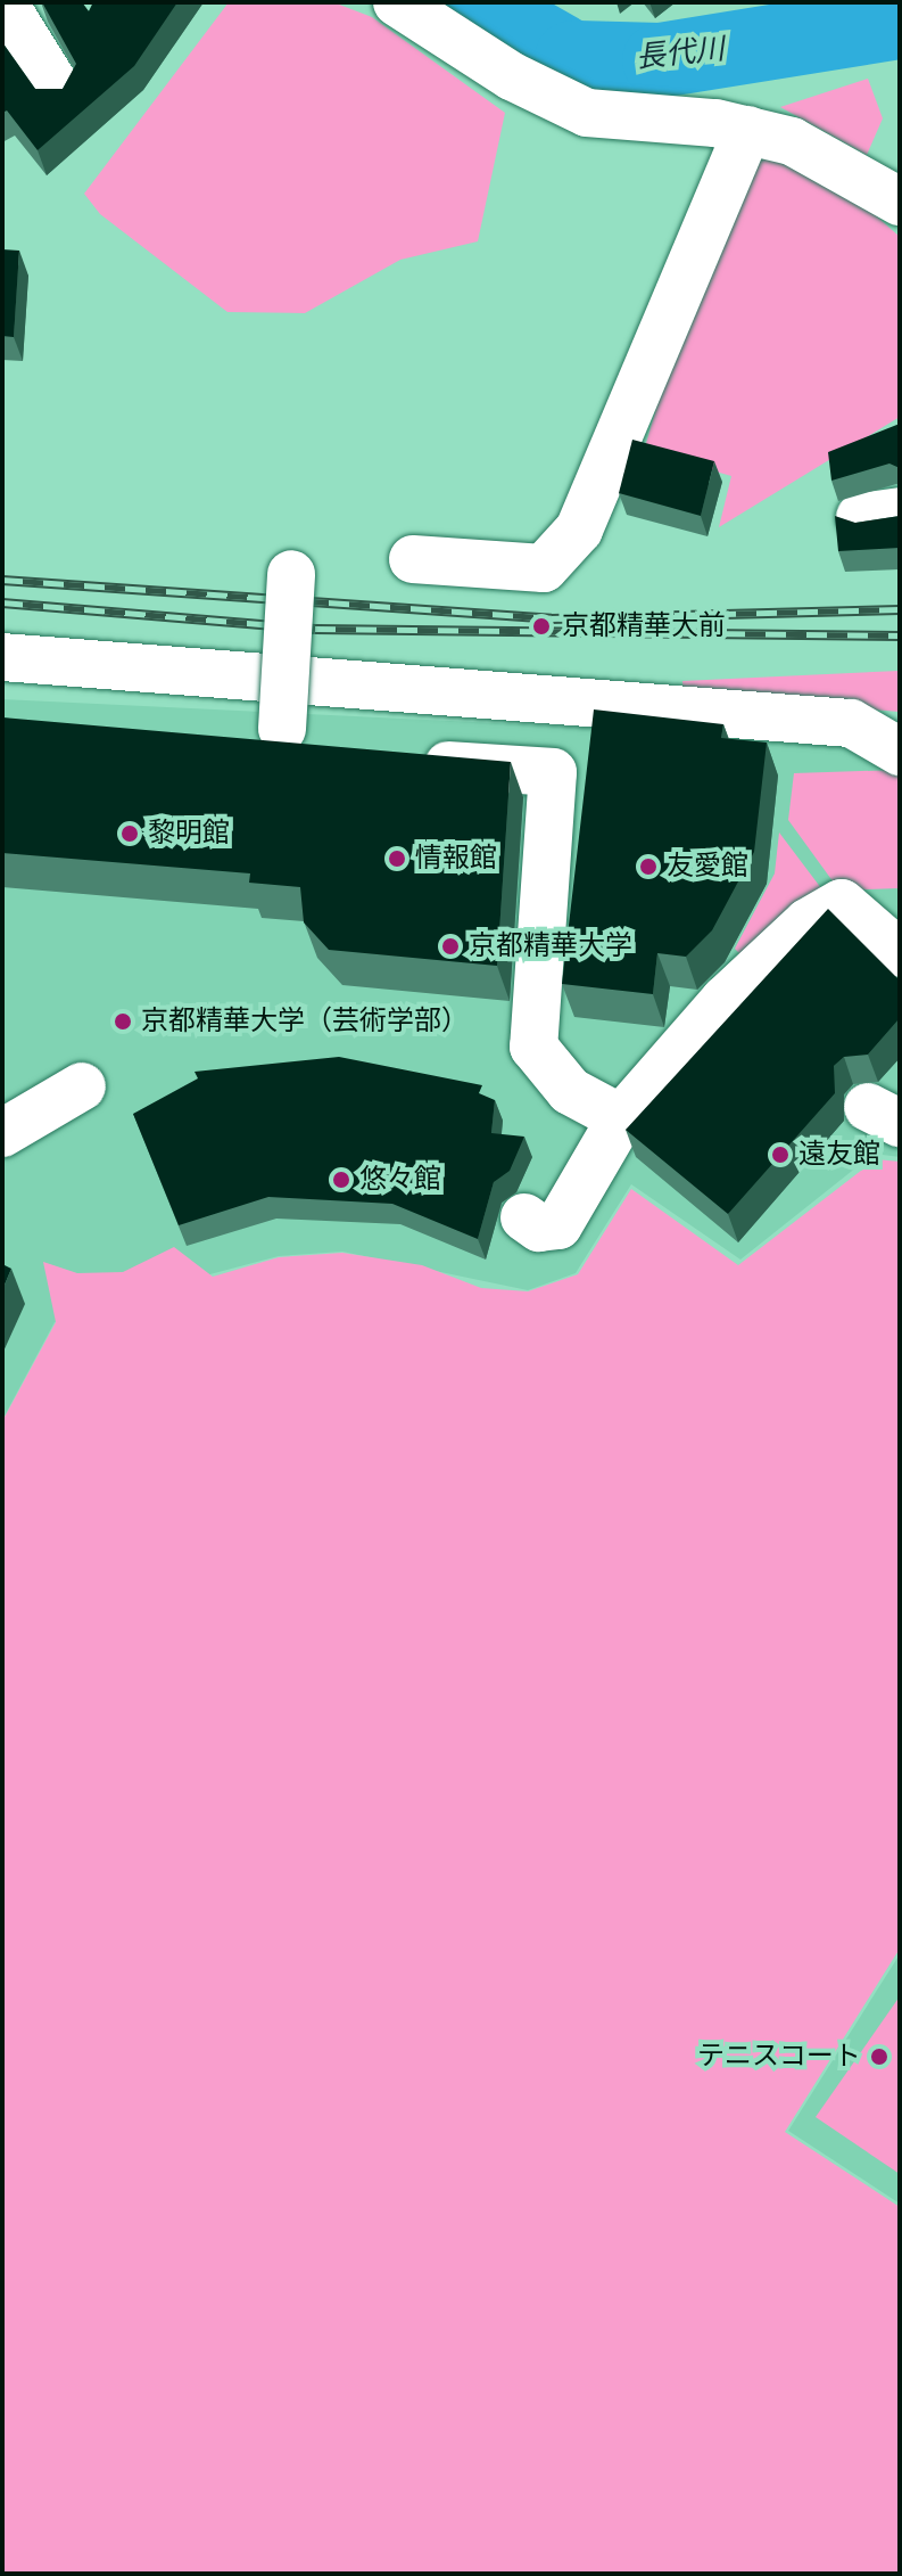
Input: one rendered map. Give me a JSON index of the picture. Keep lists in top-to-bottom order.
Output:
{
  "water": ["長代川"],
  "places": [
    "京都精華大前",
    "黎明館",
    "情報館",
    "友愛館",
    "京都精華大学",
    "京都精華大学（芸術学部）",
    "遠友館",
    "悠々館",
    "テニスコート"
  ]
}
